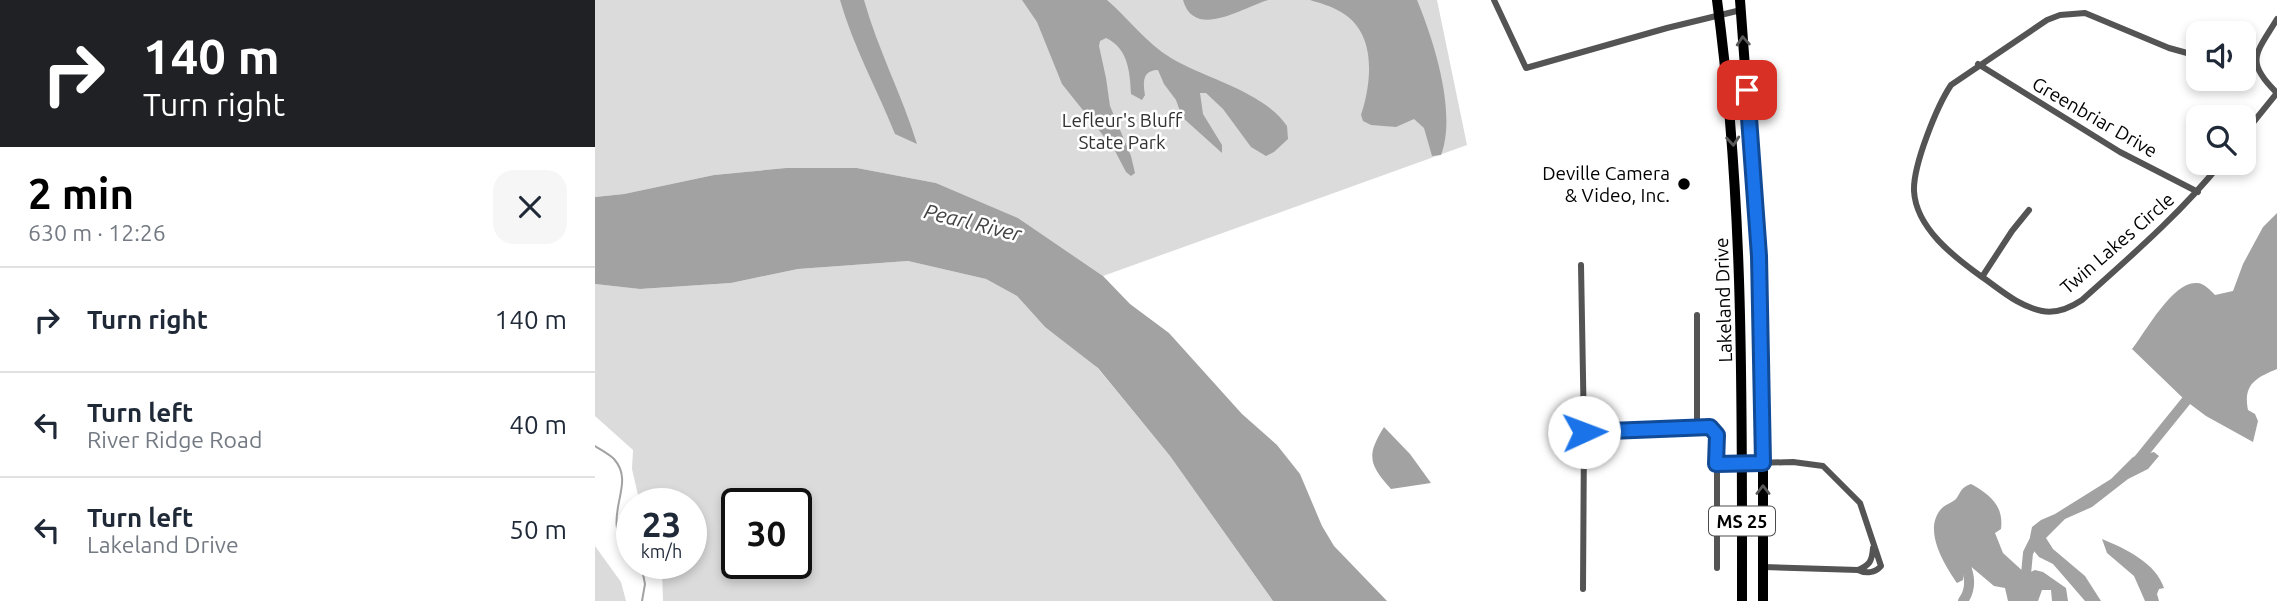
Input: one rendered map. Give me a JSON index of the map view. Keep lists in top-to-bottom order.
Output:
{
  "streets": {
    "highway": ["Lakeland Drive", "MS 25"],
    "street": ["Greenbriar Drive", "Twin Lakes Circle"]
  },
  "crossings": [
    ["Greenbriar Drive", "Twin Lakes Circle"]
  ],
  "water": ["Pearl River"],
  "parks": ["Lefleur's Bluff State Park"],
  "places": ["Deville Camera & Video, Inc."],
  "page": {
    "turn": ["140 m", "Turn right"],
    "heading": ["2 min", "630 m · 12:26"],
    "list": [
      {
        "name": "Turn right",
        "value": "140 m"
      },
      {
        "name": "Turn left",
        "note": "River Ridge Road",
        "value": "40 m"
      },
      {
        "name": "Turn left",
        "note": "Lakeland Drive",
        "value": "50 m"
      }
    ],
    "speed": "23 km/h",
    "limit": "30"
  }
}
